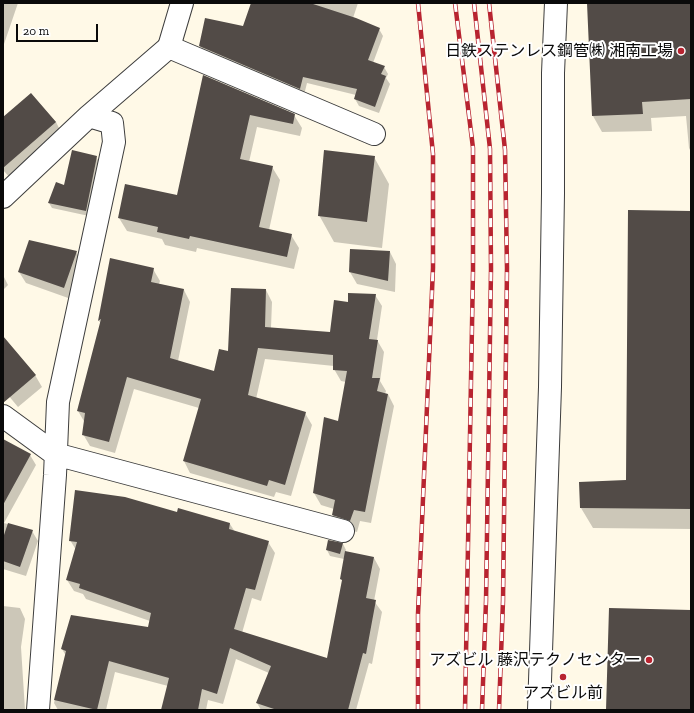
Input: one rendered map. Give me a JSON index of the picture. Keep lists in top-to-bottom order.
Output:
{
  "places": ["日鉄ステンレス鋼管㈱ 湘南工場", "アズビル 藤沢テクノセンター", "アズビル前"],
  "scale_bar": "20 m"
}
